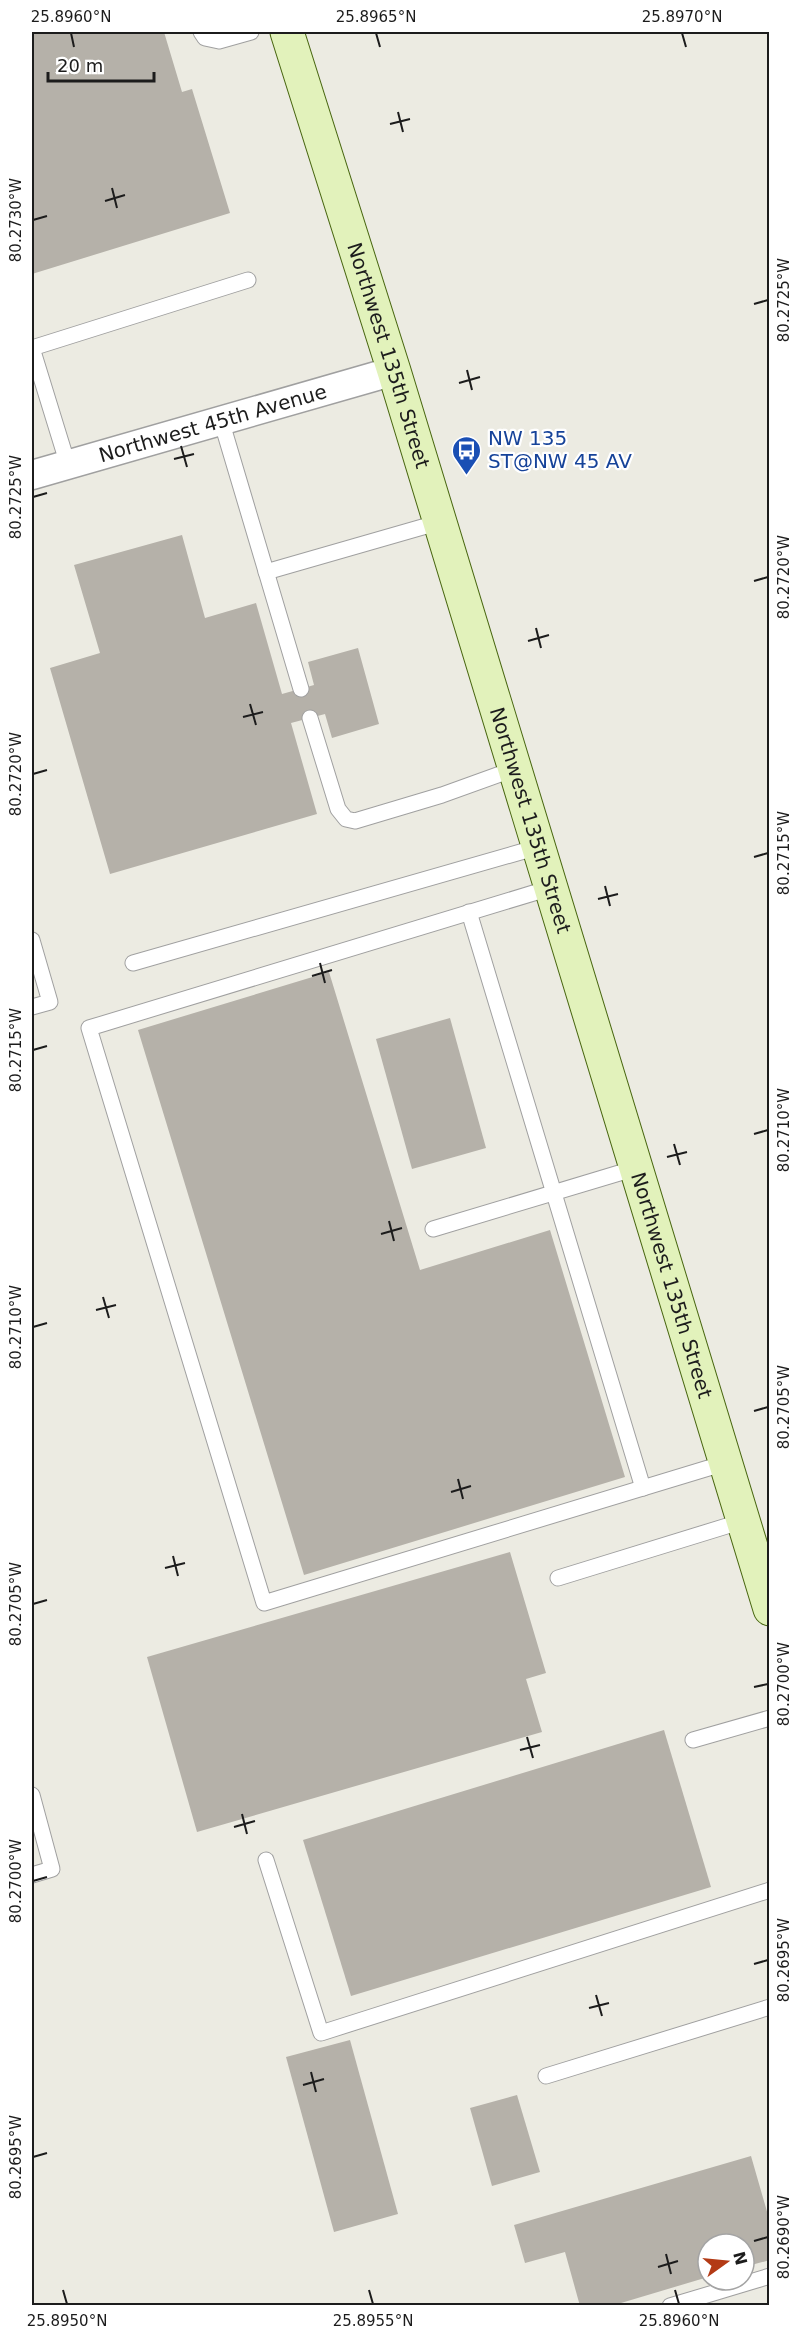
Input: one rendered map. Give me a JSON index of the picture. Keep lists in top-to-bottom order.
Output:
{
  "streets": {
    "main road": ["Northwest 135th Street"],
    "street": ["Northwest 45th Avenue"]
  },
  "crossings": [
    ["Northwest 135th Street", "Northwest 45th Avenue"]
  ],
  "places": {
    "bus stop": ["NW 135 ST@NW 45 AV"]
  },
  "scale_bar": "20 m",
  "north": "right",
  "coordinates": [
    "25.8960°N",
    "25.8965°N",
    "25.8970°N",
    "80.2730°W",
    "80.2725°W",
    "80.2720°W",
    "80.2715°W",
    "80.2710°W",
    "80.2705°W",
    "80.2700°W",
    "80.2695°W",
    "80.2690°W",
    "25.8950°N",
    "25.8955°N"
  ]
}
